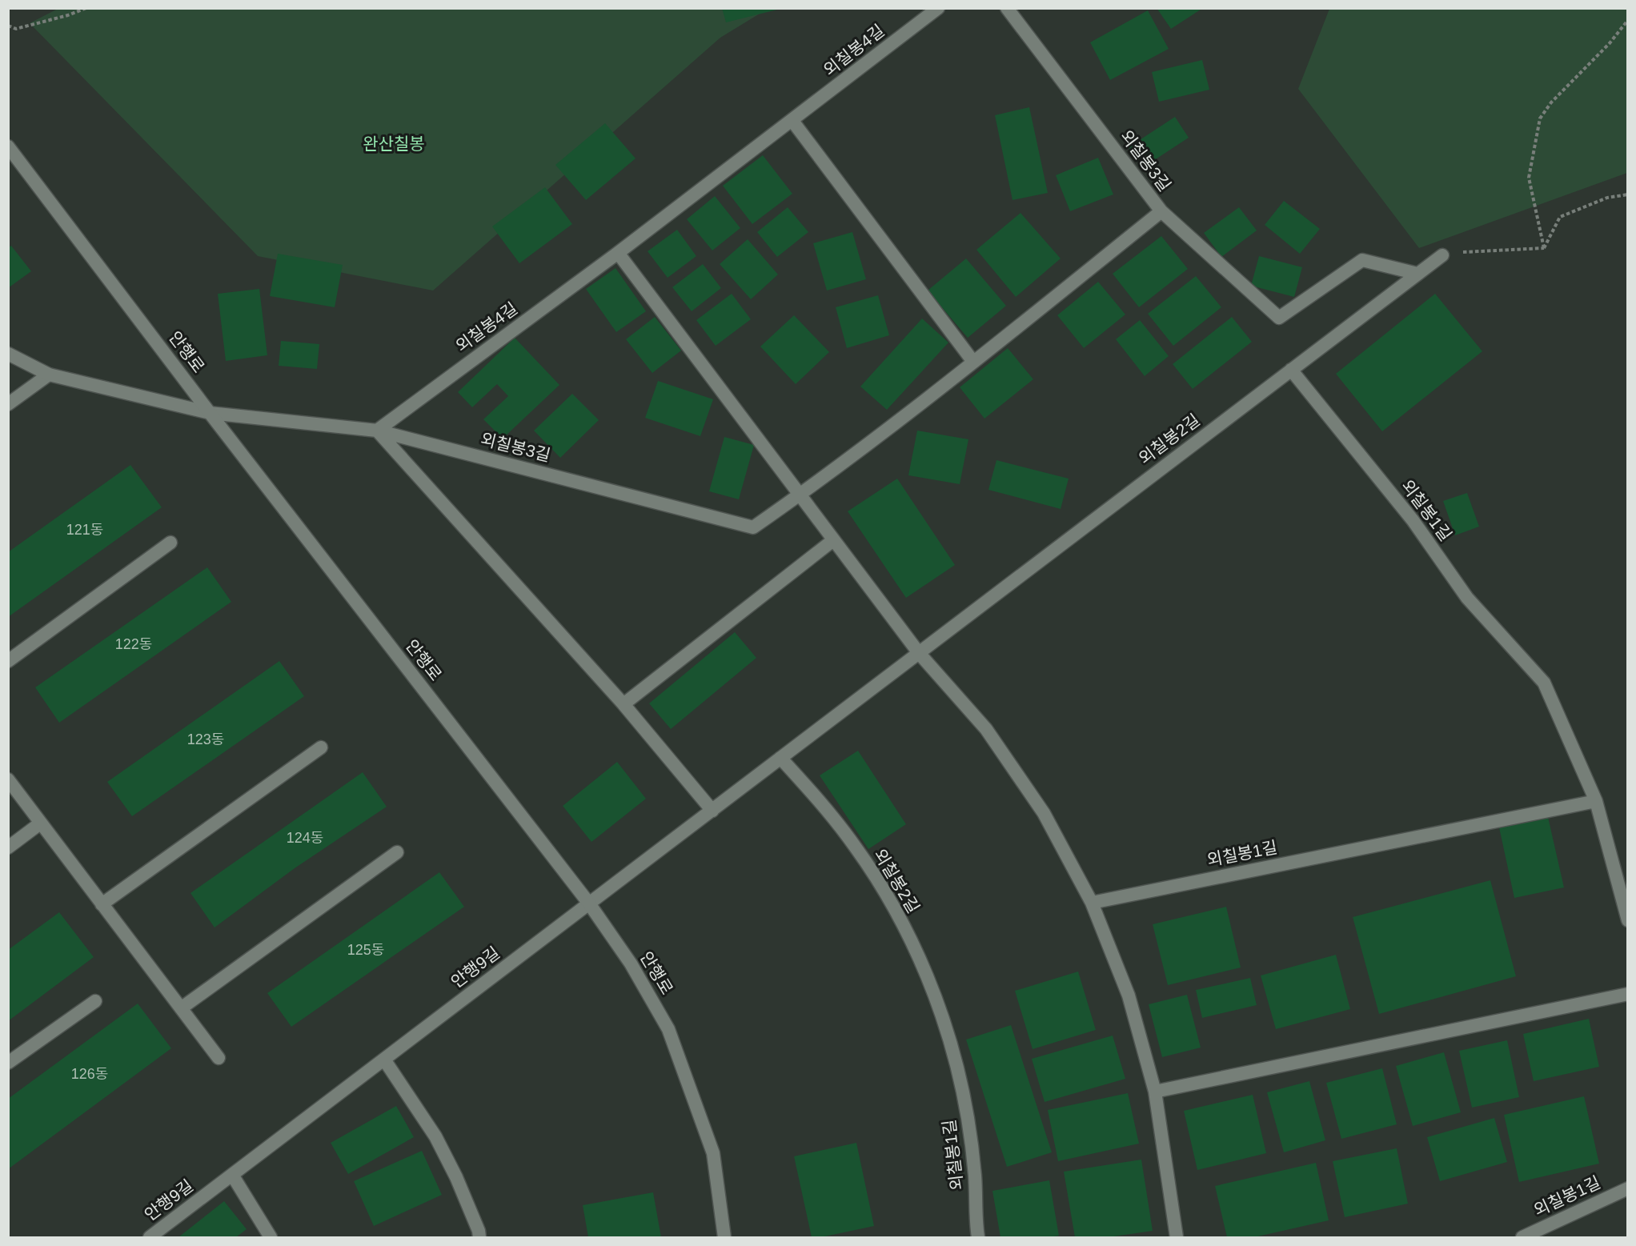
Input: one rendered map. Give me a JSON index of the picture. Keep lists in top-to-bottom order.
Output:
{
  "streets": {
    "street": [
      "외칠봉4길",
      "외칠봉3길",
      "안행로",
      "외칠봉2길",
      "외칠봉1길",
      "안행9길"
    ]
  },
  "crossings": [
    ["외칠봉4길", "외칠봉3길"],
    ["외칠봉3길", "안행로"],
    ["안행로", "외칠봉2길"],
    ["안행로", "안행9길"],
    ["외칠봉2길", "외칠봉1길"],
    ["외칠봉2길", "안행9길"]
  ],
  "parks": ["완산칠봉"],
  "house_numbers": [
    "121동",
    "122동",
    "123동",
    "124동",
    "125동",
    "126동"
  ]
}
